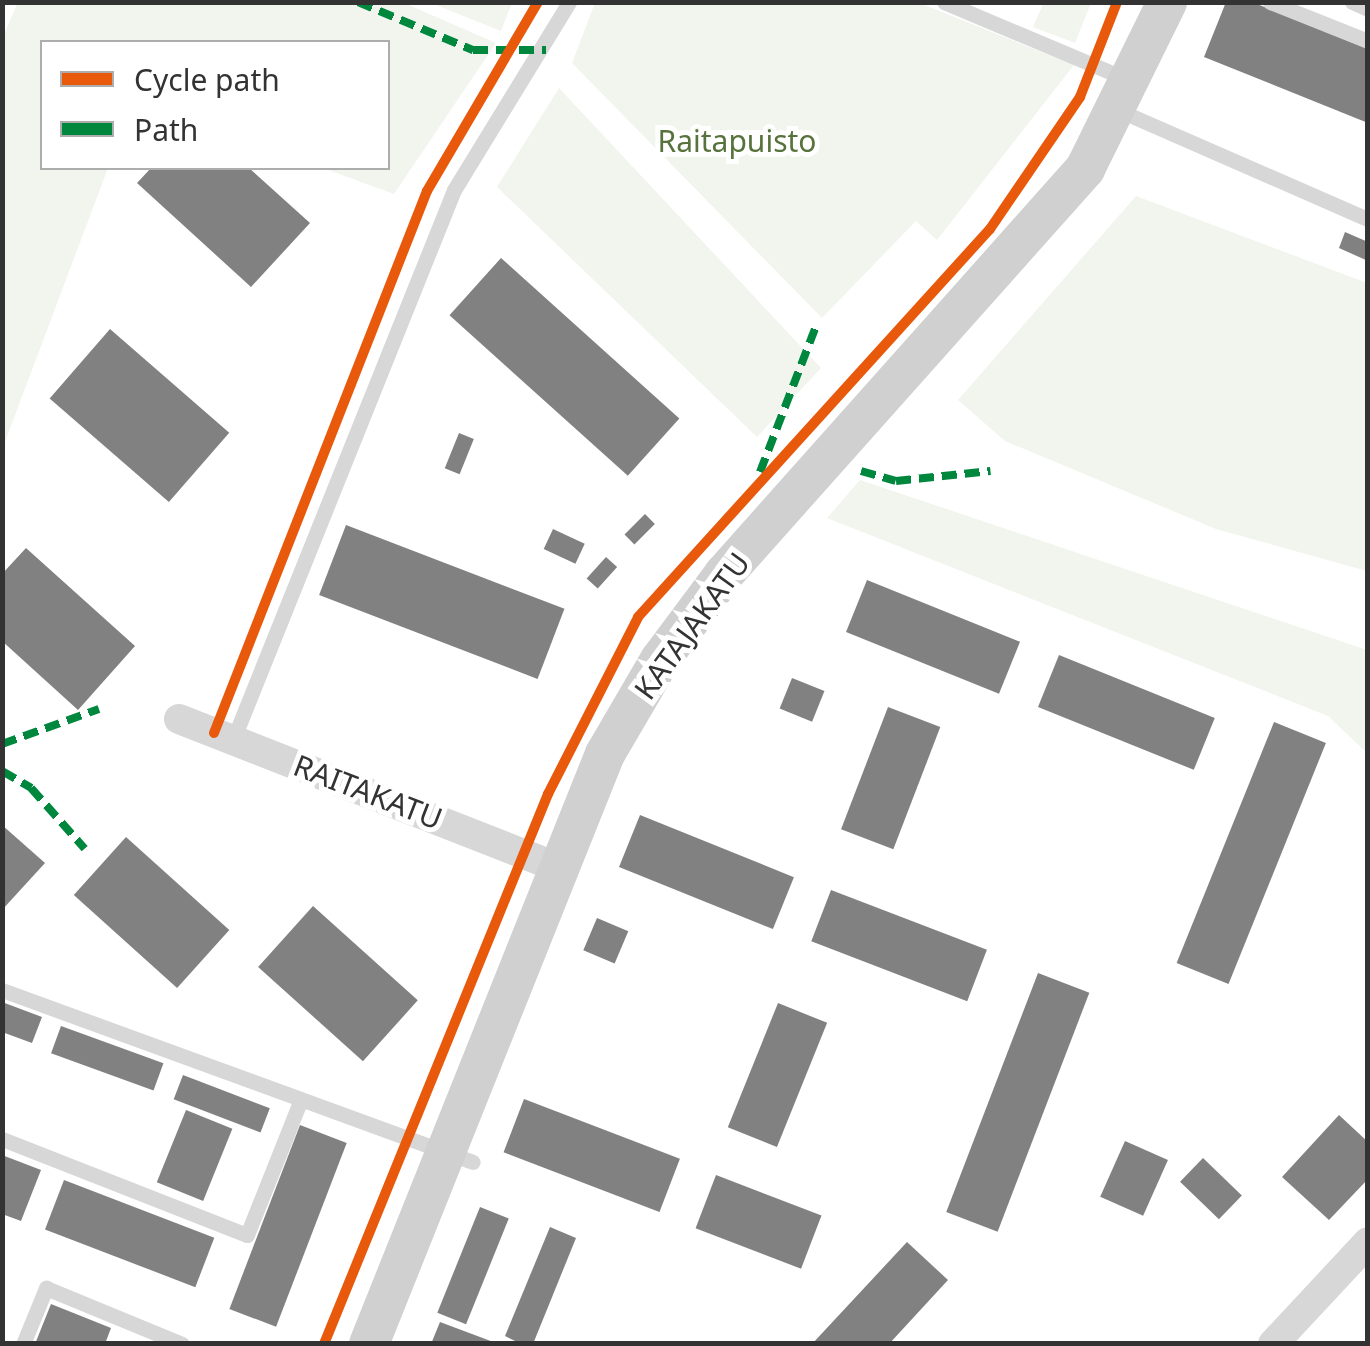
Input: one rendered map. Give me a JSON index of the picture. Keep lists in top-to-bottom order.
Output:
{
  "streets": {
    "street": ["KATAJAKATU", "RAITAKATU"]
  },
  "crossings": [
    ["KATAJAKATU", "RAITAKATU"]
  ],
  "parks": ["Raitapuisto"],
  "legend": ["Cycle path", "Path"]
}
